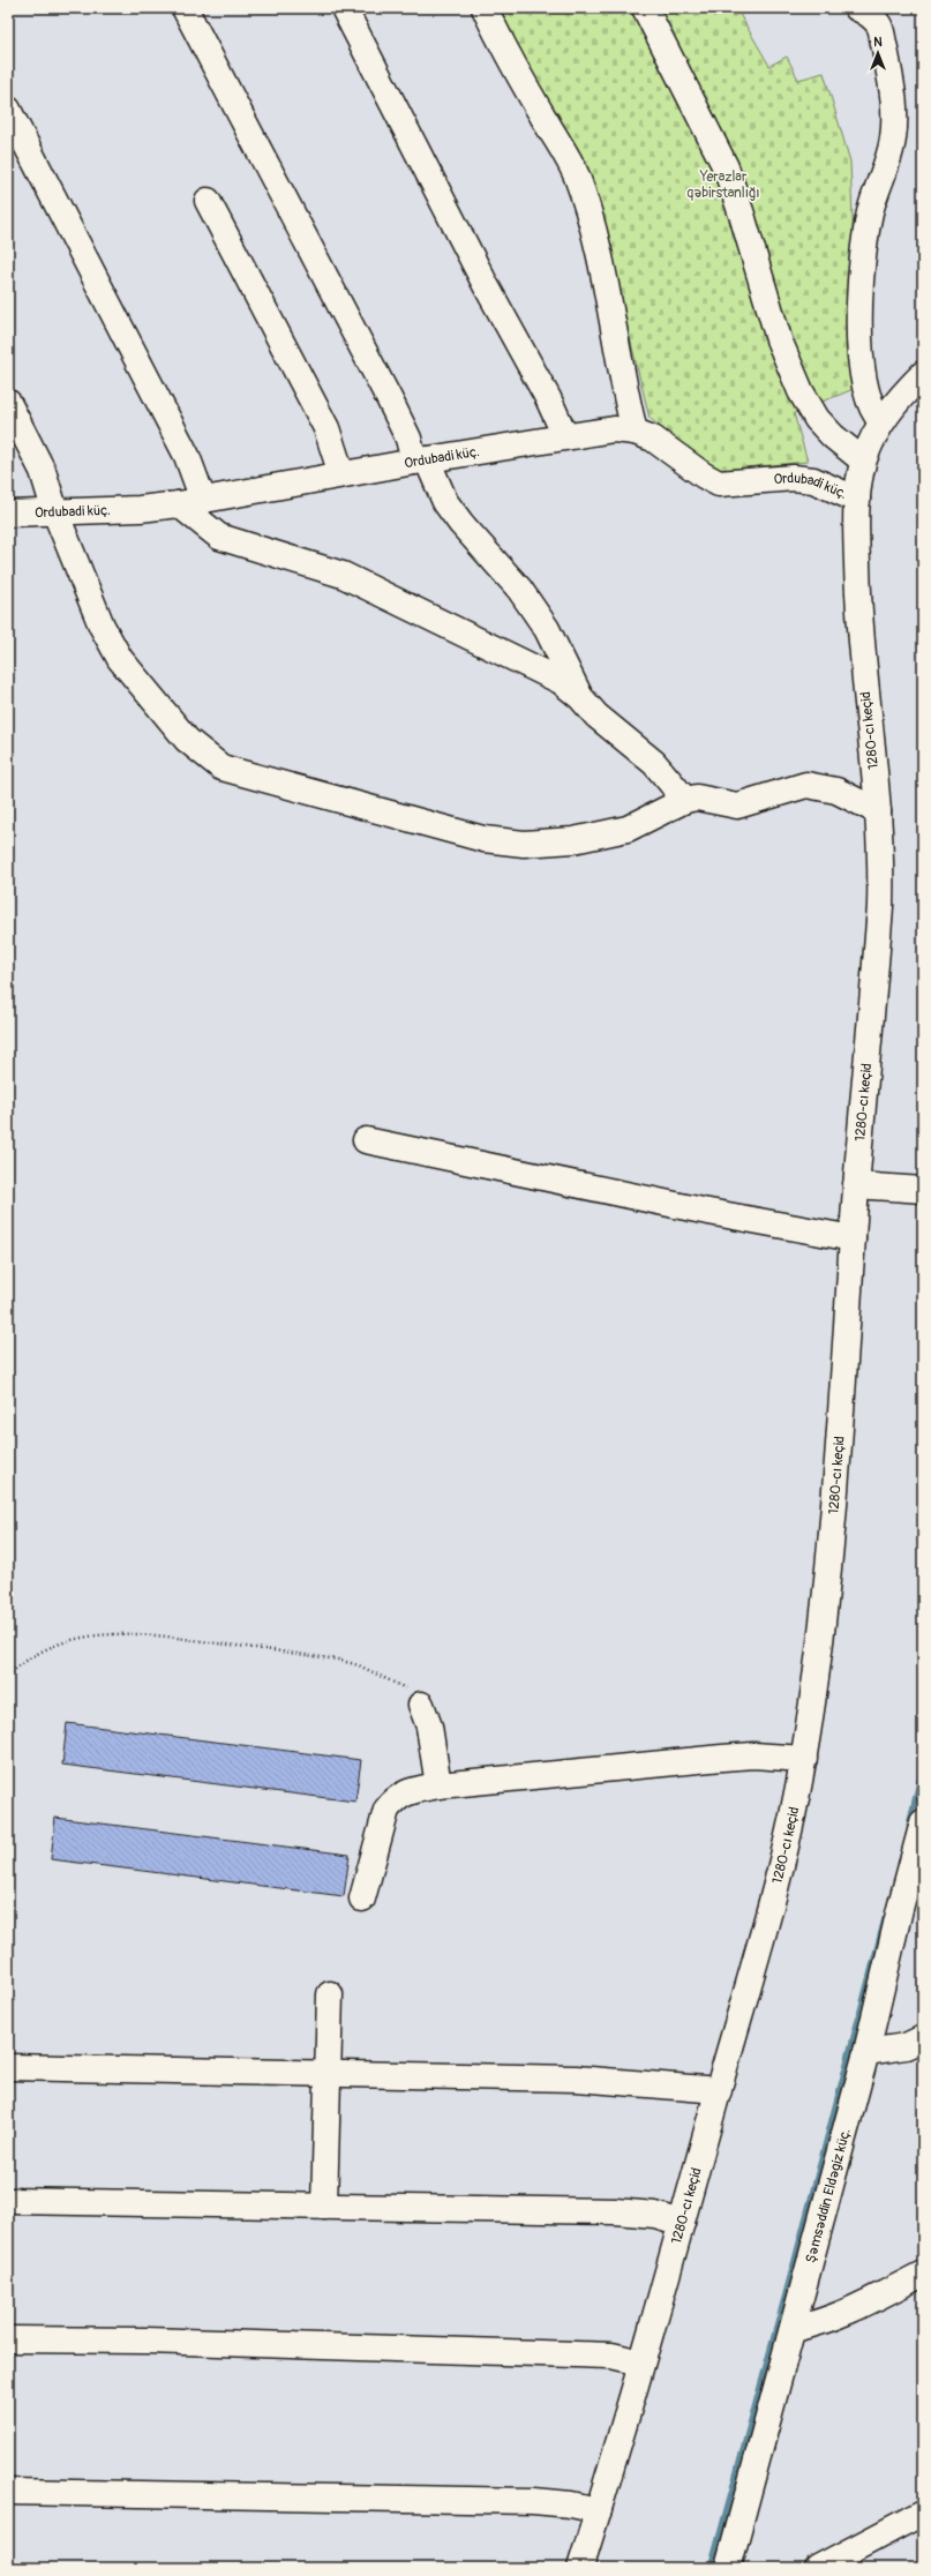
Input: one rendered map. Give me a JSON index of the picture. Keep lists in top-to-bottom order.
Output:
{
  "streets": {
    "street": ["Ordubadi küç.", "1280-cı keçid", "Şəmsəddin Eldəgiz küç."]
  },
  "crossings": [
    ["Ordubadi küç.", "1280-cı keçid"]
  ],
  "parks": ["Yerazlar qəbirstanlığı"],
  "north": "top"
}
